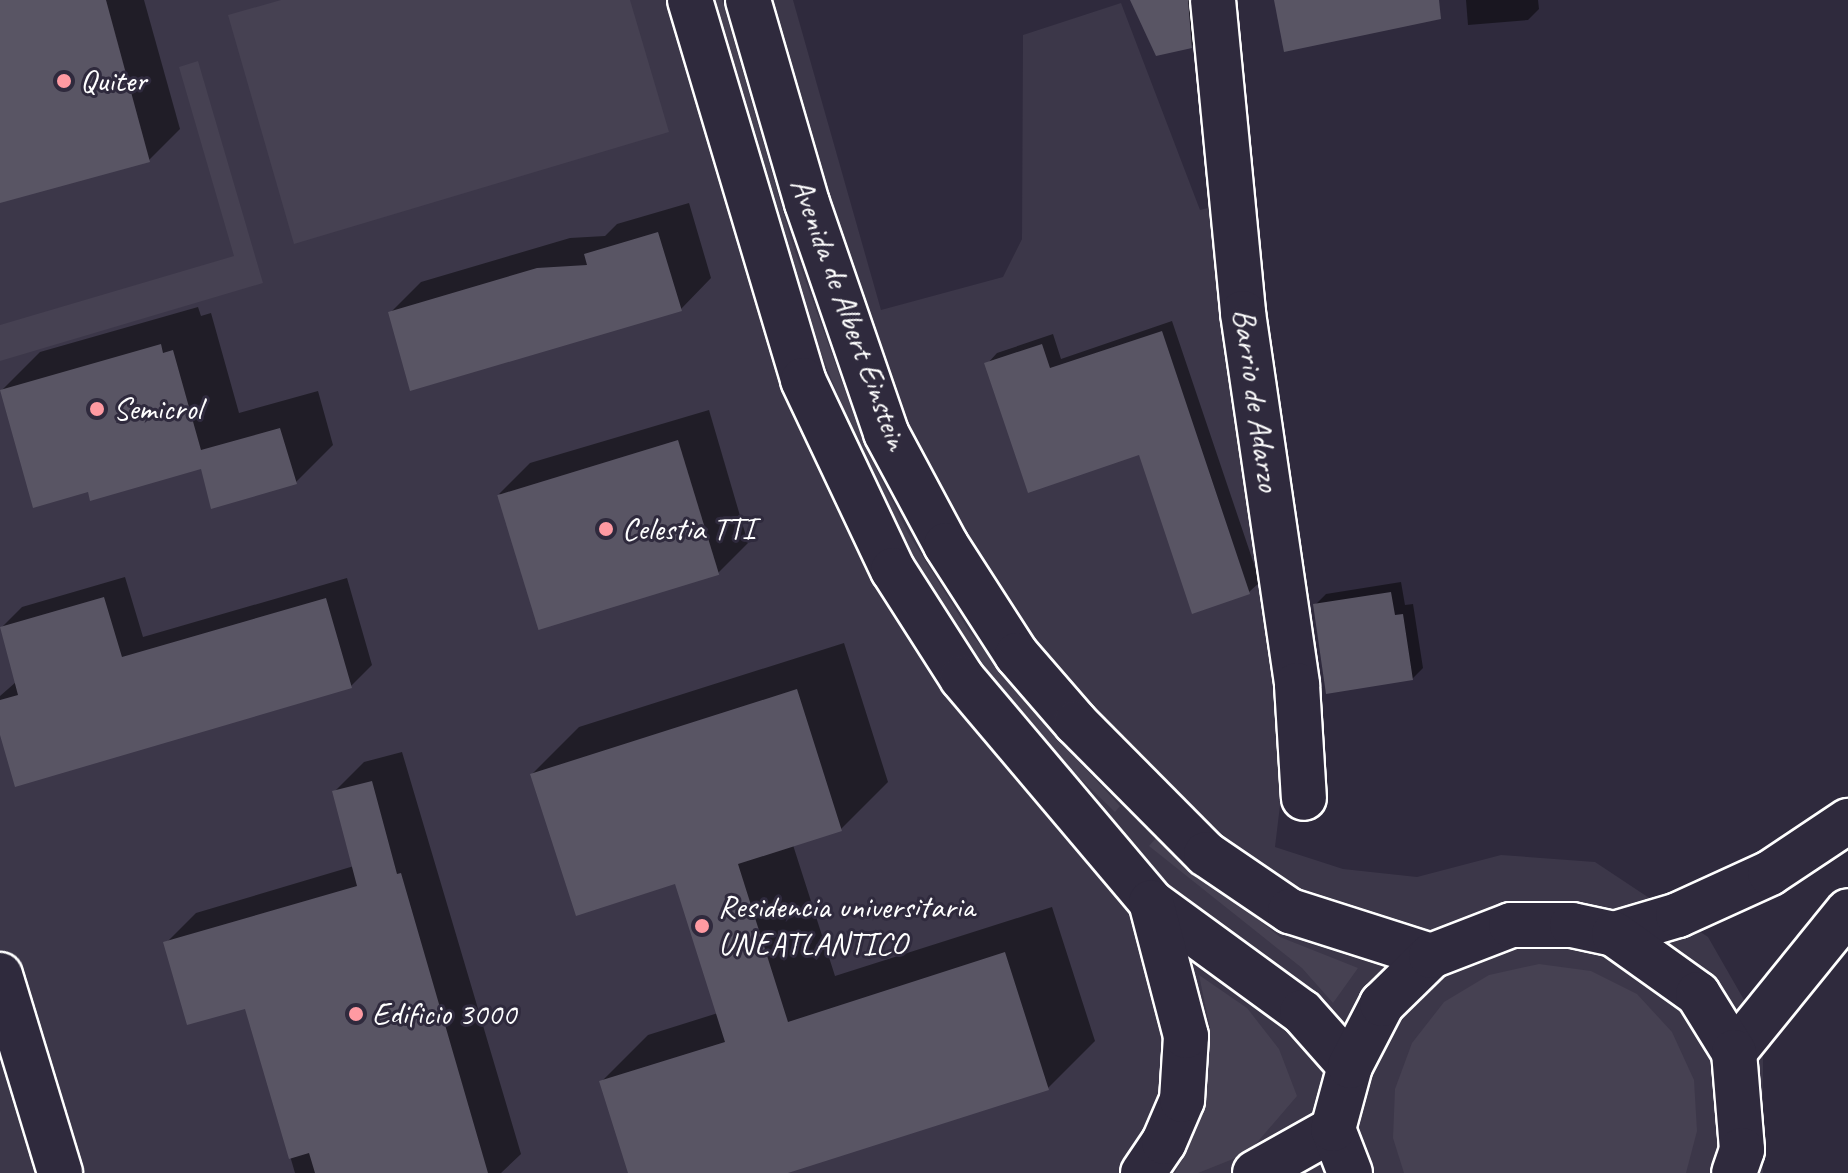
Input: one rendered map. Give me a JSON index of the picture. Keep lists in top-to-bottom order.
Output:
{
  "streets": {
    "main road": ["Avenida de Albert Einstein", "Barrio de Adarzo"]
  },
  "places": [
    "Quiter",
    "Semicrol",
    "Celestia TTI",
    "Residencia universitaria UNEATLANTICO",
    "Edificio 3000"
  ]
}
